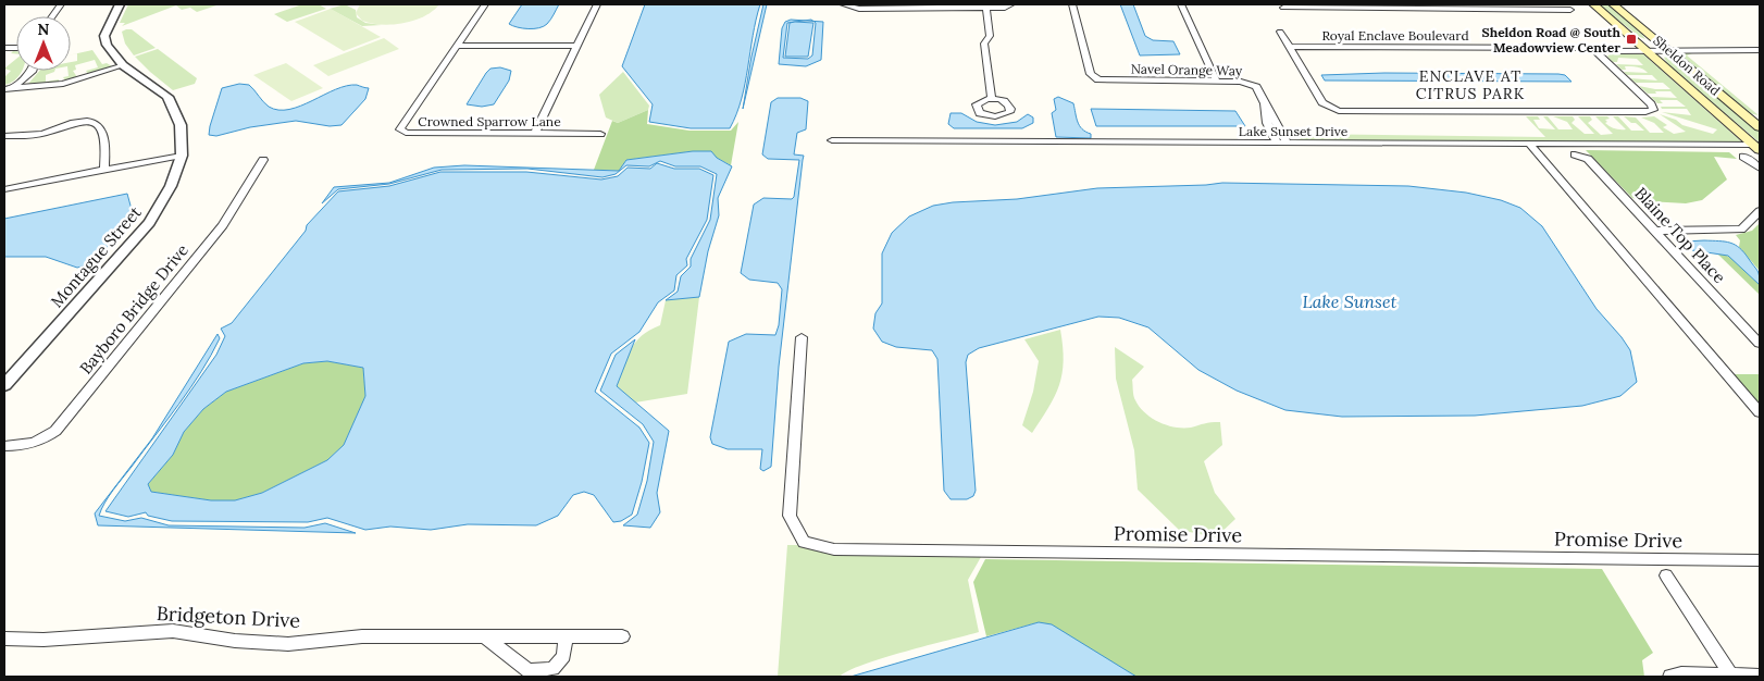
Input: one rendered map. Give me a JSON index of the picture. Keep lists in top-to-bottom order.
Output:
{
  "streets": {
    "main road": ["Sheldon Road"],
    "street": [
      "Royal Enclave Boulevard",
      "Navel Orange Way",
      "Crowned Sparrow Lane",
      "Lake Sunset Drive",
      "Blaine Top Place",
      "Montague Street",
      "Bayboro Bridge Drive",
      "Promise Drive",
      "Bridgeton Drive"
    ]
  },
  "crossings": [
    ["Royal Enclave Boulevard", "Sheldon Road"],
    ["Sheldon Road", "Lake Sunset Drive"],
    ["Navel Orange Way", "Lake Sunset Drive"]
  ],
  "districts": ["ENCLAVE AT CITRUS PARK"],
  "water": ["Lake Sunset"],
  "places": {
    "transit": ["Sheldon Road @ South Meadowview Center"]
  },
  "north": "top"
}
